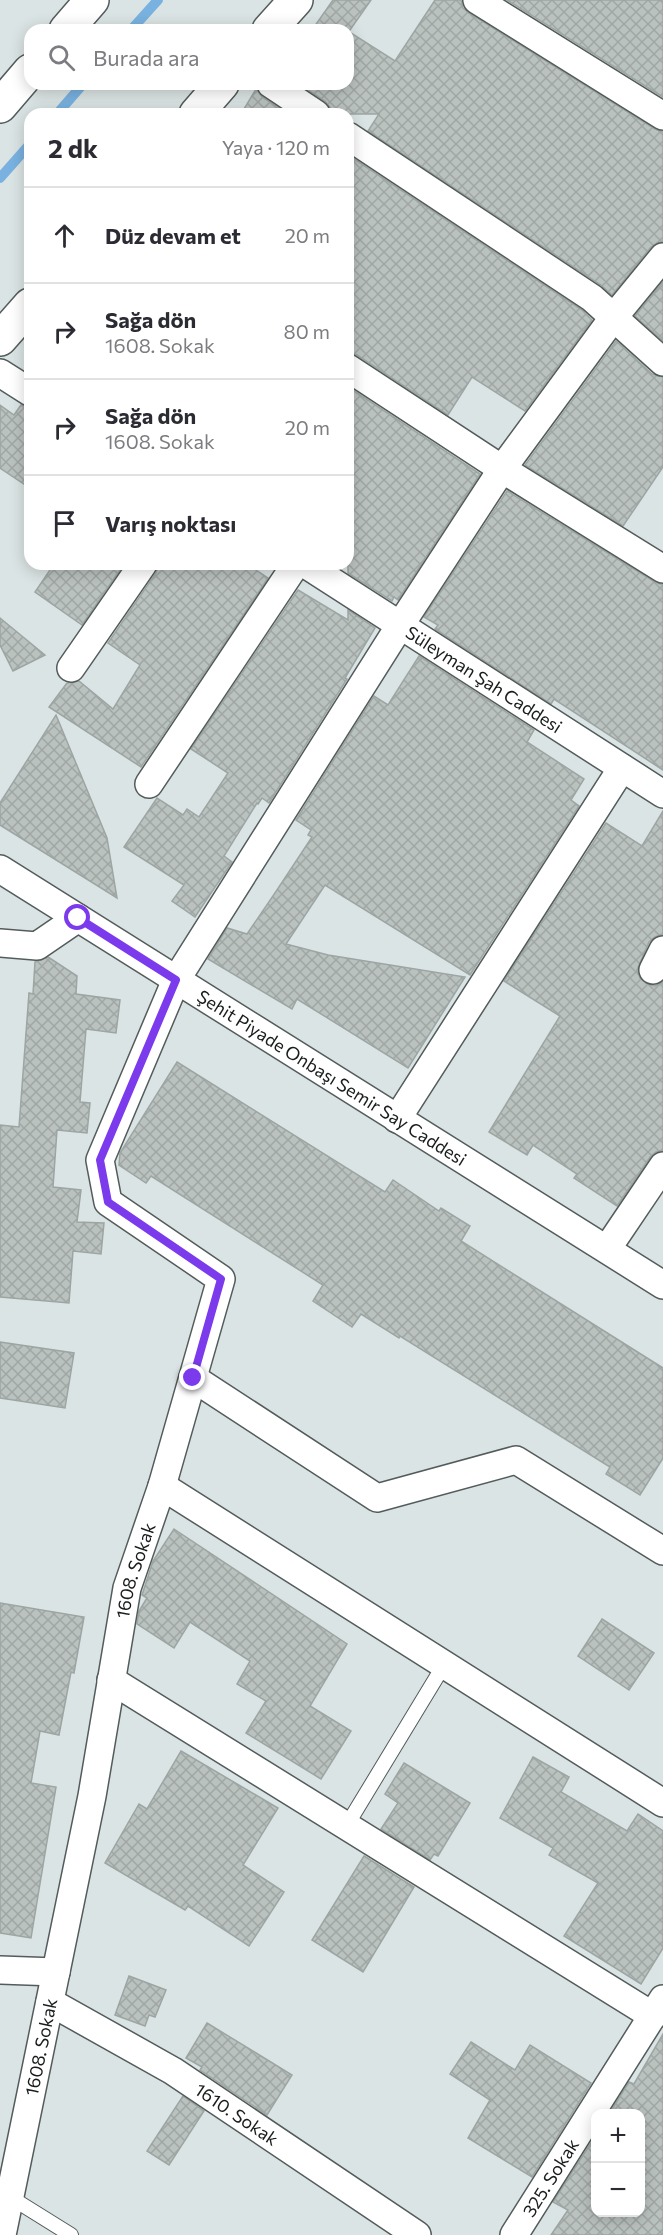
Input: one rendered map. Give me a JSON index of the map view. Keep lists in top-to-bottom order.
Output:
{
  "streets": {
    "street": [
      "Süleyman Şah Caddesi",
      "Şehit Piyade Onbaşı Semir Say Caddesi",
      "1608. Sokak",
      "1610. Sokak",
      "325. Sokak"
    ]
  },
  "crossings": [
    ["Şehit Piyade Onbaşı Semir Say Caddesi", "1608. Sokak"],
    ["1608. Sokak", "1610. Sokak"]
  ],
  "page": {
    "search": "Burada ara",
    "heading": ["2 dk", "Yaya · 120 m"],
    "list": [
      ["Düz devam et", "20 m"],
      ["Sağa dön", "1608. Sokak", "80 m"],
      ["Sağa dön", "1608. Sokak", "20 m"],
      "Varış noktası"
    ],
    "map_buttons": ["+", "−"]
  }
}
